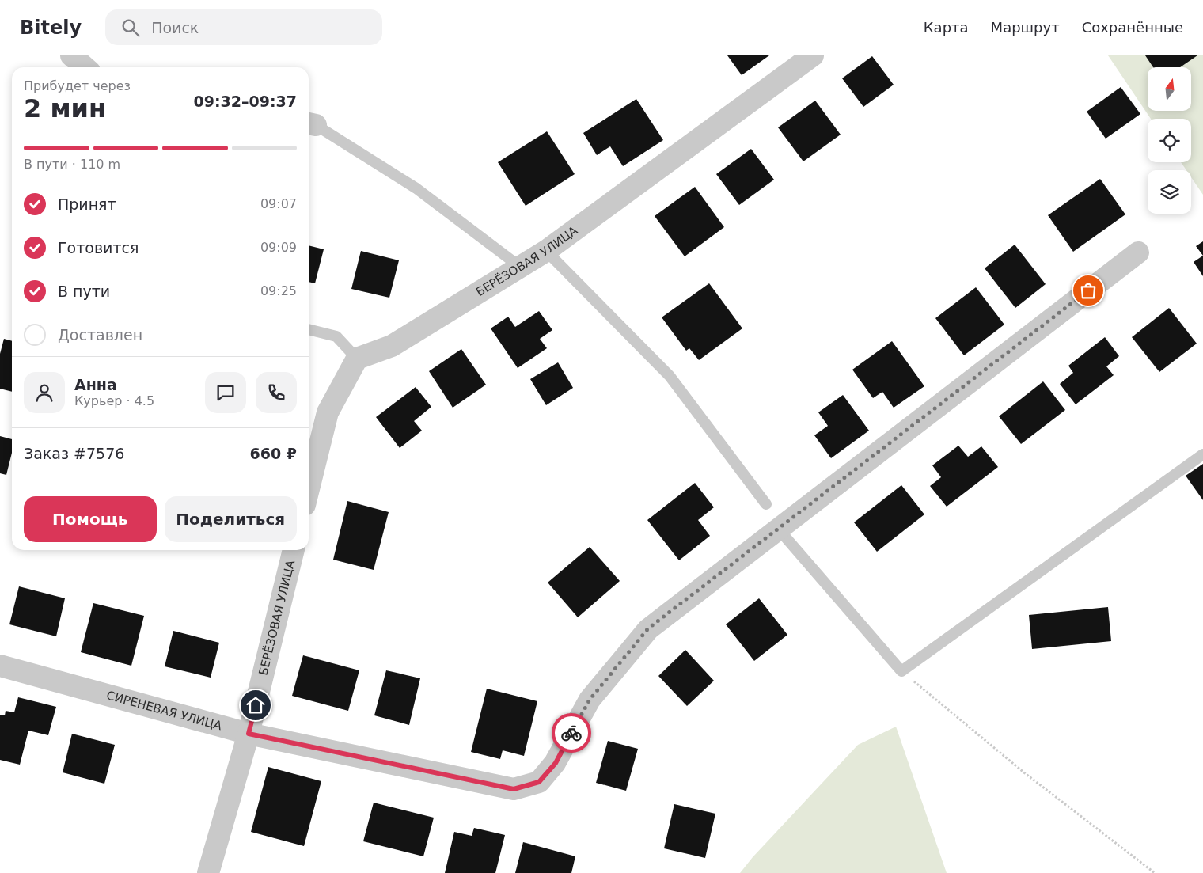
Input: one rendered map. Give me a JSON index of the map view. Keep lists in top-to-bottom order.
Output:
{
  "streets": {
    "street": ["БЕРЁЗОВАЯ УЛИЦА", "СИРЕНЕВАЯ УЛИЦА"]
  },
  "crossings": [
    ["БЕРЁЗОВАЯ УЛИЦА", "СИРЕНЕВАЯ УЛИЦА"]
  ],
  "north": "top",
  "page": {
    "header": "Bitely",
    "search": "Поиск",
    "nav": ["Карта", "Маршрут", "Сохранённые"],
    "heading": ["2 мин", "Прибудет через", "09:32–09:37"],
    "panel": [
      "Анна",
      "Курьер · 4.5",
      "Заказ #7576",
      "660 ₽"
    ],
    "bar": "В пути · 110 m",
    "list": [
      ["Принят", "09:07"],
      ["Готовится", "09:09"],
      ["В пути", "09:25"],
      "Доставлен"
    ],
    "buttons": ["Помощь", "Поделиться"]
  }
}
